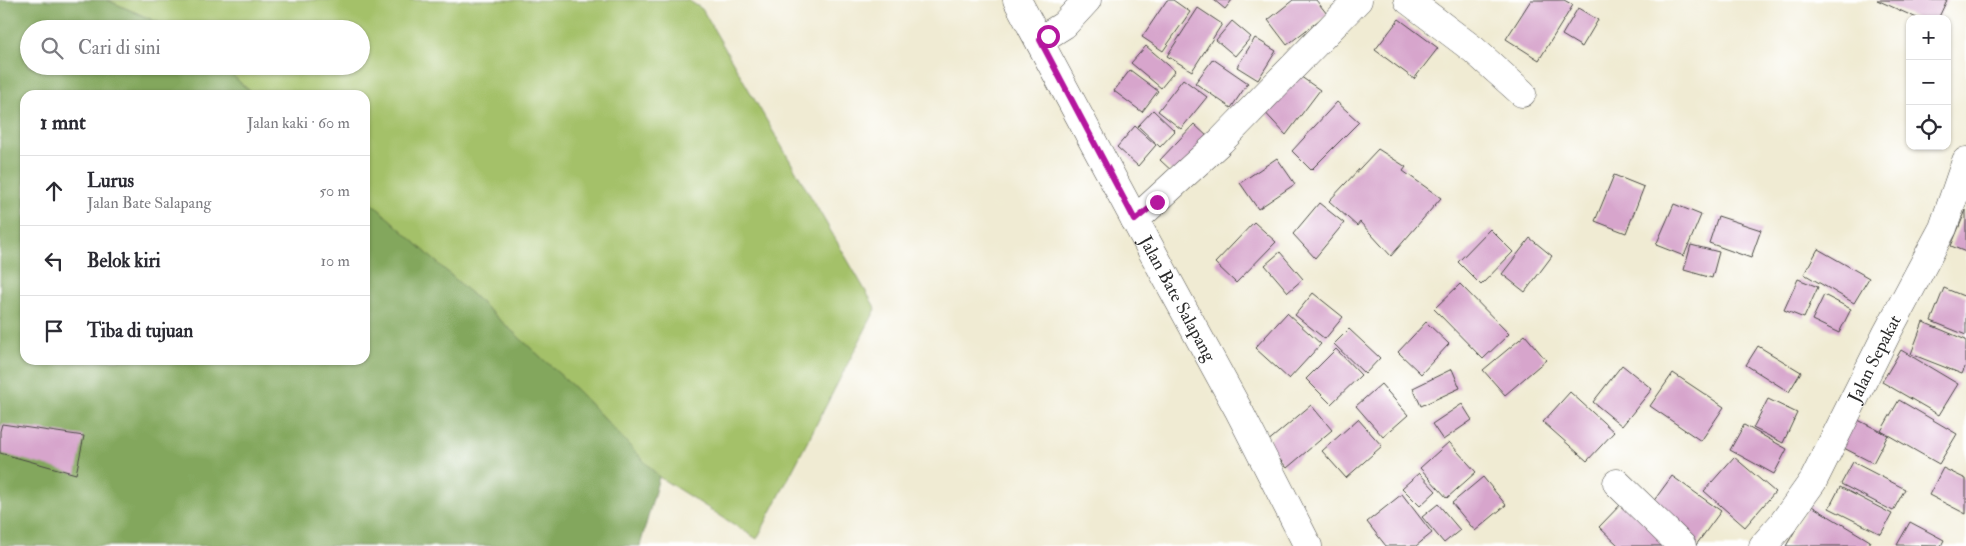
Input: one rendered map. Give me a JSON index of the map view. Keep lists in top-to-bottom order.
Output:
{
  "streets": {
    "street": ["Jalan Bate Salapang", "Jalan Sepakat"]
  },
  "page": {
    "map_buttons": ["+", "−"],
    "search": "Cari di sini",
    "heading": ["1 mnt", "Jalan kaki · 60 m"],
    "list": [
      ["Lurus", "Jalan Bate Salapang", "50 m"],
      ["Belok kiri", "10 m"],
      "Tiba di tujuan"
    ]
  }
}
